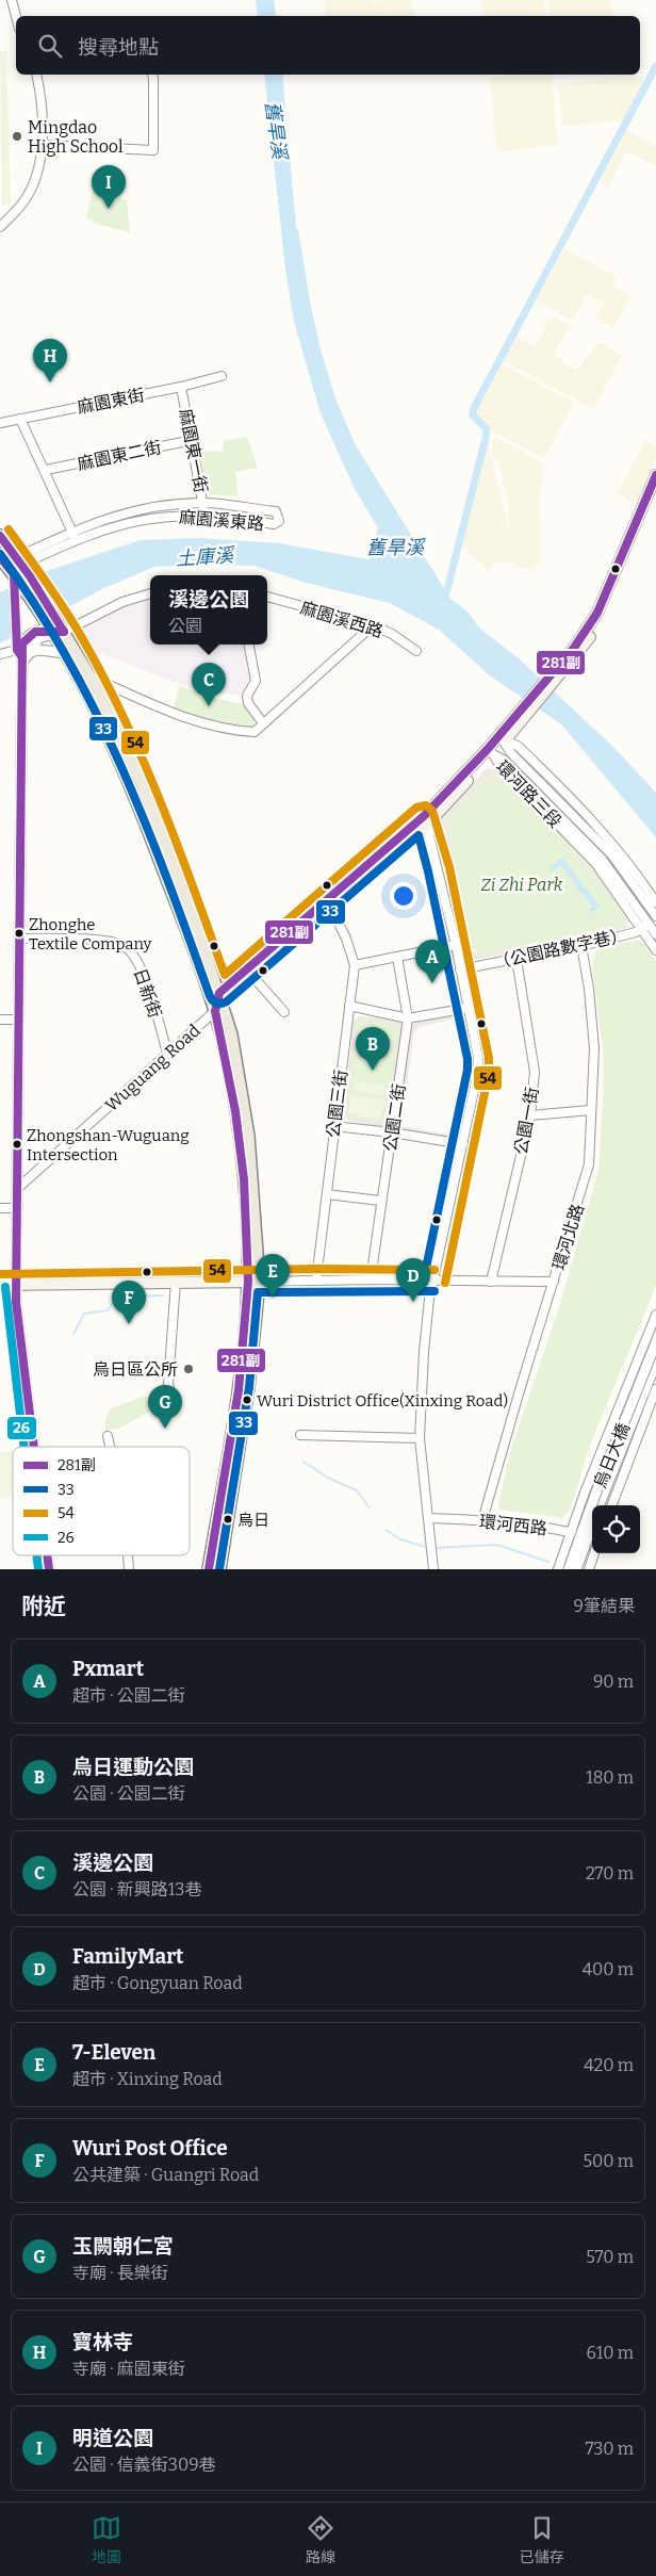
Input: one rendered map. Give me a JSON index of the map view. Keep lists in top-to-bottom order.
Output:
{
  "streets": {
    "main road": ["Wuguang Road"],
    "street": [
      "麻園東街",
      "麻園東一街",
      "麻園東二街",
      "麻園溪東路",
      "麻園溪西路",
      "環河路三段",
      "（公園路數字巷）",
      "日新街",
      "公園三街",
      "公園二街",
      "公園一街",
      "環河北路",
      "烏日大橋",
      "環河西路"
    ]
  },
  "crossings": [
    ["麻園東街", "麻園東一街"],
    ["麻園東一街", "麻園東二街"],
    ["麻園東一街", "麻園溪東路"],
    ["環河路三段", "（公園路數字巷）"],
    ["環河路三段", "Wuguang Road"],
    ["（公園路數字巷）", "公園一街"],
    ["（公園路數字巷）", "環河北路"],
    ["日新街", "Wuguang Road"],
    ["Wuguang Road", "公園三街"],
    ["環河北路", "環河西路"]
  ],
  "water": ["舊旱溪", "土庫溪"],
  "parks": ["Zi Zhi Park"],
  "places": [
    "Mingdao High School",
    "Zhonghe Textile Company",
    "Zhongshan-Wuguang Intersection",
    "烏日區公所",
    "Wuri District Office(Xinxing Road)",
    "烏日"
  ],
  "lines": [
    "transit line 281副",
    "transit line 54",
    "transit line 33",
    "transit line 26"
  ],
  "legend": [
    "281副",
    "33",
    "54",
    "26"
  ],
  "page": {
    "search": "搜尋地點",
    "pins": [
      "I",
      "H",
      "C",
      "A",
      "B",
      "E",
      "D",
      "F",
      "G"
    ],
    "popup": ["溪邊公園", "公園"],
    "heading": ["附近", "9筆結果"],
    "list": [
      {
        "mark": "A",
        "name": "Pxmart",
        "note": "超市 · 公園二街",
        "value": "90 m"
      },
      {
        "mark": "B",
        "name": "烏日運動公園",
        "note": "公園 · 公園二街",
        "value": "180 m"
      },
      {
        "mark": "C",
        "name": "溪邊公園",
        "note": "公園 · 新興路13巷",
        "value": "270 m"
      },
      {
        "mark": "D",
        "name": "FamilyMart",
        "note": "超市 · Gongyuan Road",
        "value": "400 m"
      },
      {
        "mark": "E",
        "name": "7-Eleven",
        "note": "超市 · Xinxing Road",
        "value": "420 m"
      },
      {
        "mark": "F",
        "name": "Wuri Post Office",
        "note": "公共建築 · Guangri Road",
        "value": "500 m"
      },
      {
        "mark": "G",
        "name": "玉闕朝仁宮",
        "note": "寺廟 · 長樂街",
        "value": "570 m"
      },
      {
        "mark": "H",
        "name": "寶林寺",
        "note": "寺廟 · 麻園東街",
        "value": "610 m"
      },
      {
        "mark": "I",
        "name": "明道公園",
        "note": "公園 · 信義街309巷",
        "value": "730 m"
      }
    ],
    "nav": ["地圖", "路線", "已儲存"]
  }
}
